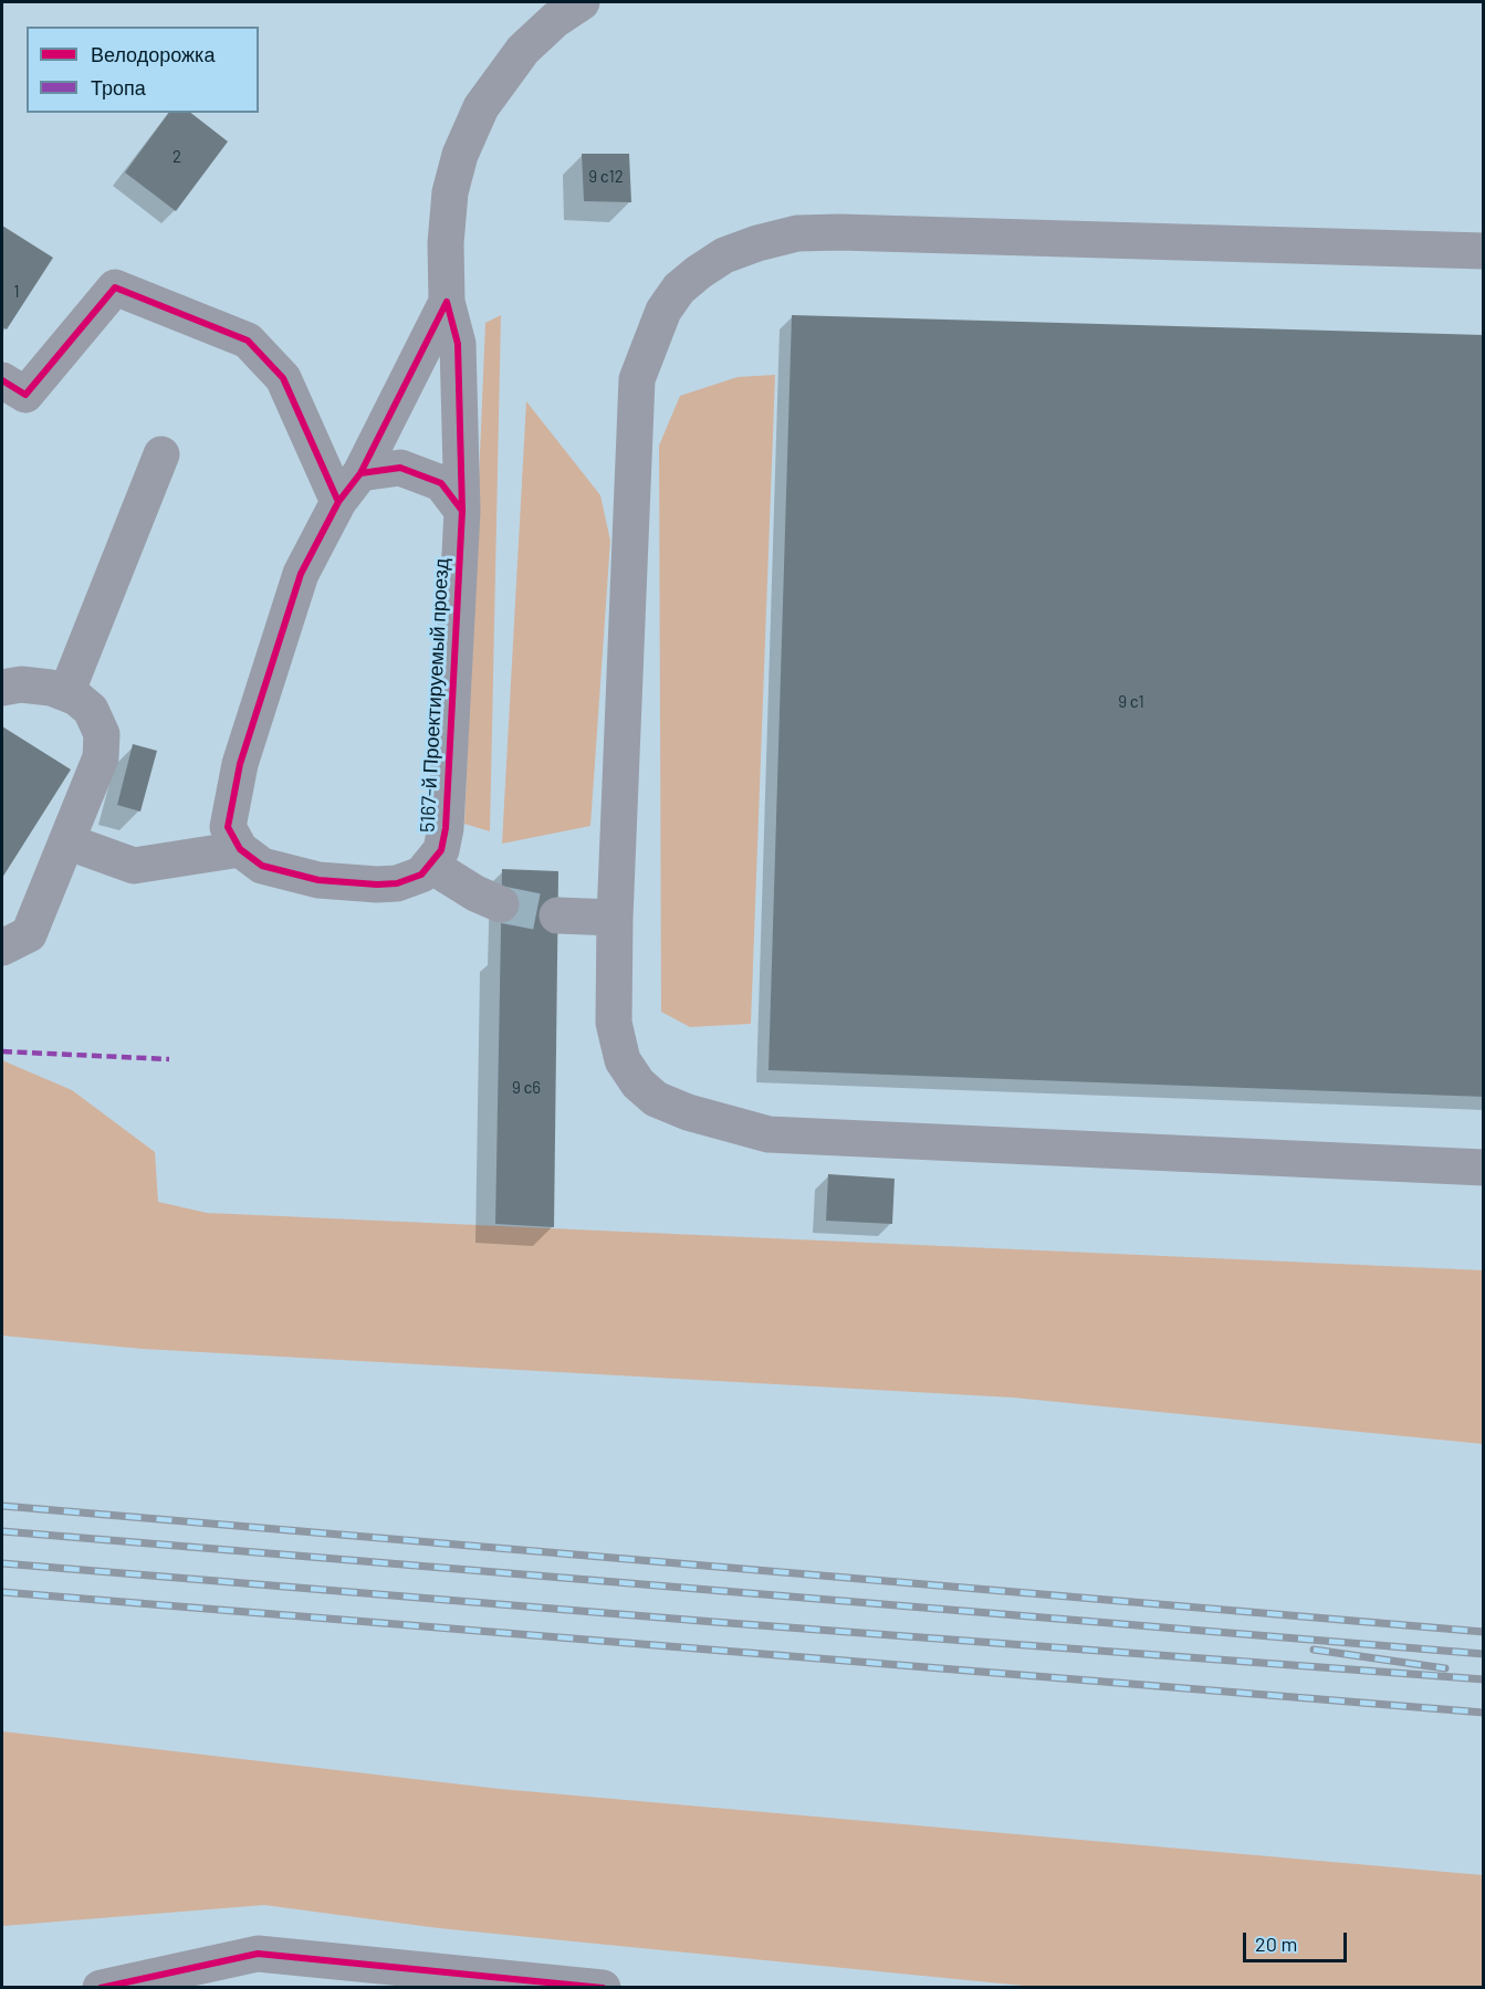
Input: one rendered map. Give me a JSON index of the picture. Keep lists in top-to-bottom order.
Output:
{
  "streets": {
    "street": ["5167-й Проектируемый проезд"]
  },
  "house_numbers": [
    "2",
    "9 с12",
    "1",
    "9 с1",
    "9 с6"
  ],
  "legend": ["Велодорожка", "Тропа"],
  "scale_bar": "20 m"
}
